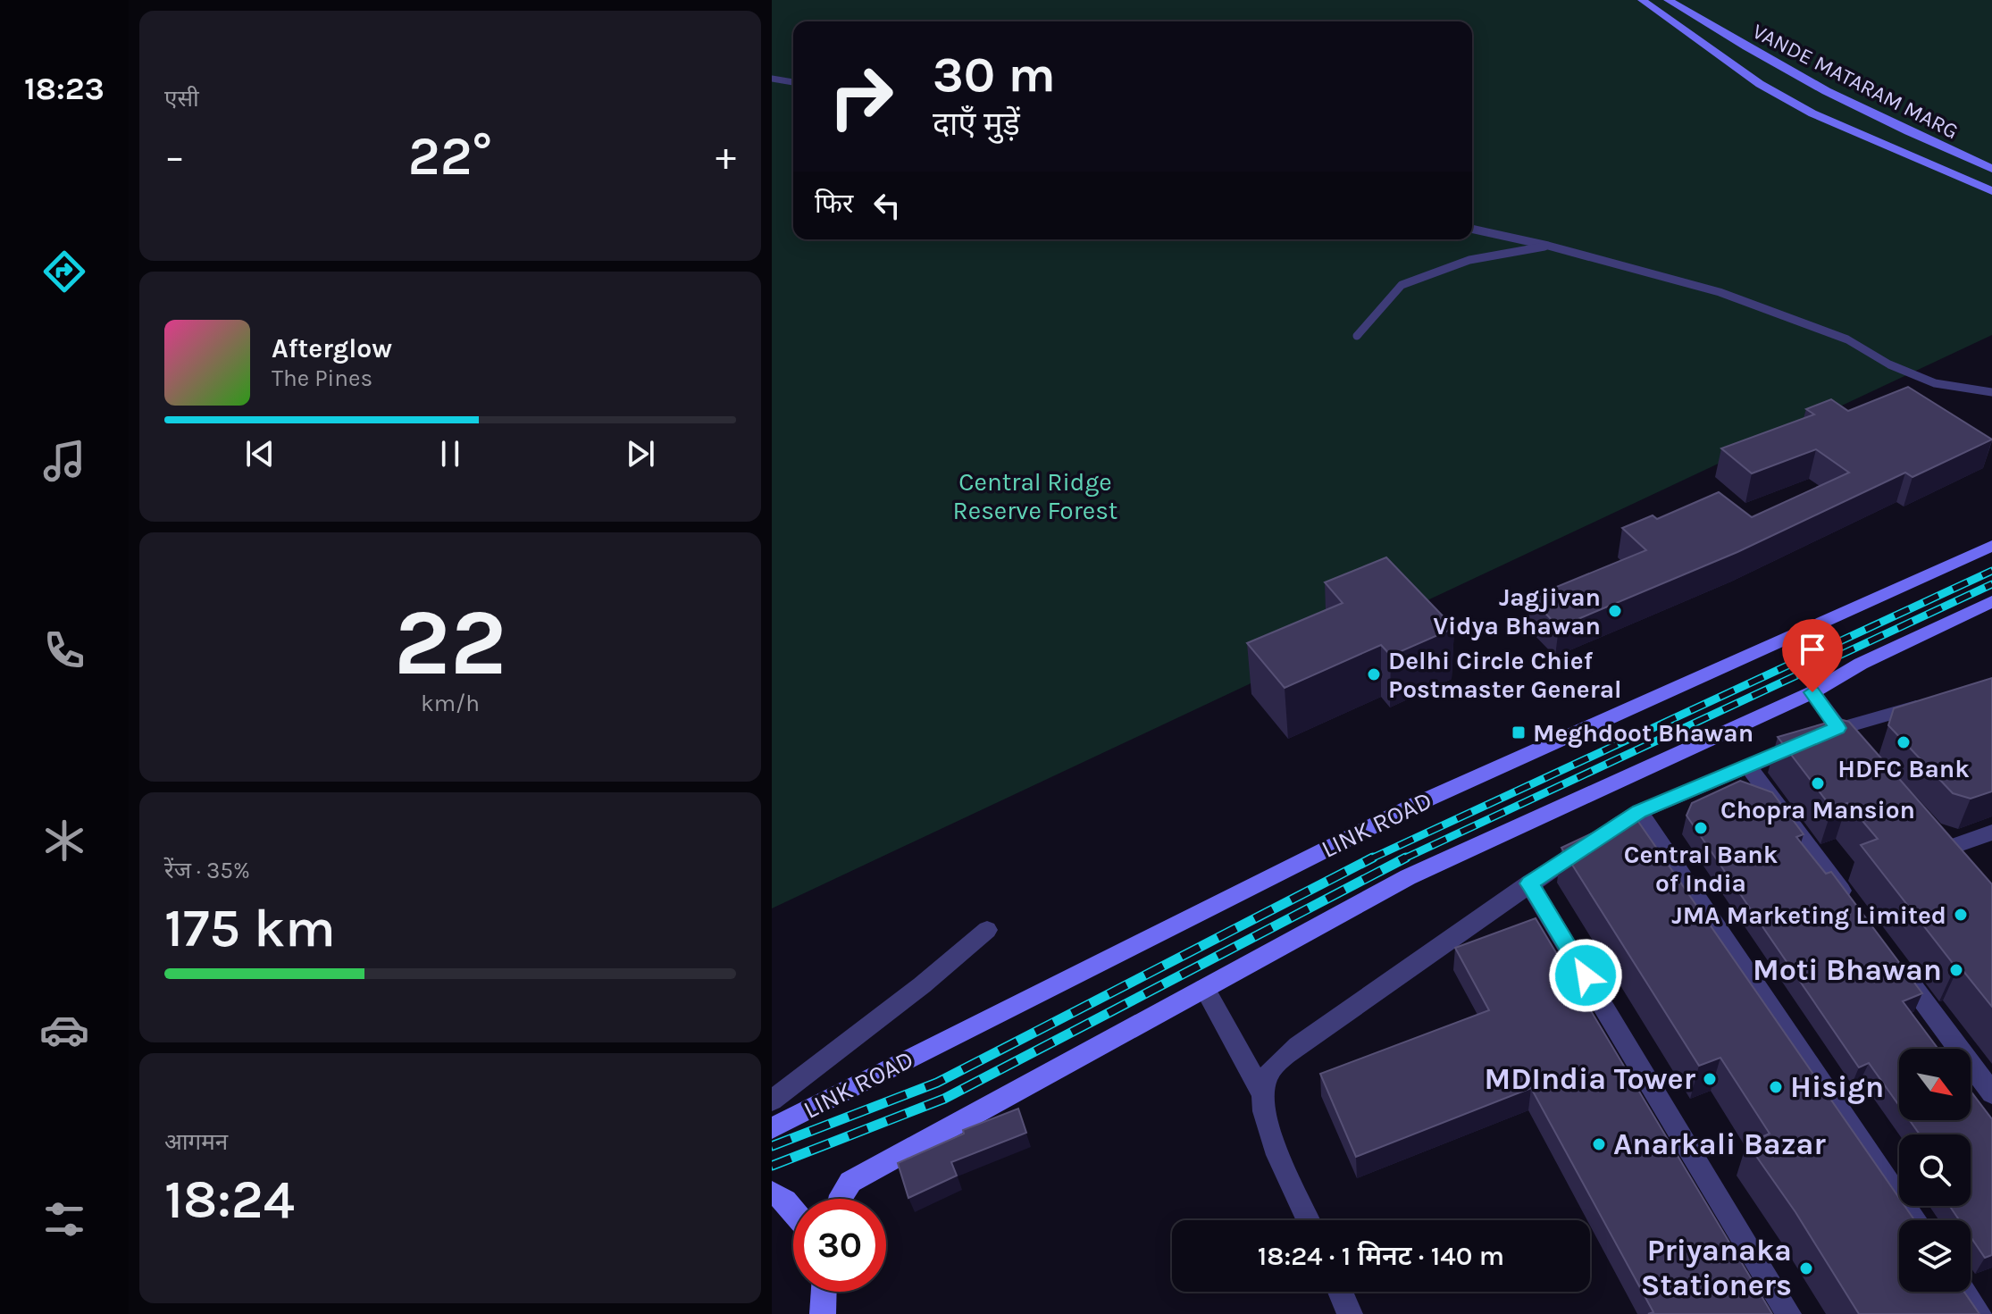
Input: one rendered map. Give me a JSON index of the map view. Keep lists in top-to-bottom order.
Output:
{
  "streets": {
    "main road": ["VANDE MATARAM MARG", "LINK ROAD"]
  },
  "parks": ["Central Ridge Reserve Forest"],
  "places": {
    "other": [
      "Jagjivan Vidya Bhawan",
      "Delhi Circle Chief Postmaster General",
      "HDFC Bank",
      "Chopra Mansion",
      "Central Bank of India",
      "JMA Marketing Limited",
      "Moti Bhawan",
      "MDIndia Tower",
      "Hisign",
      "Anarkali Bazar",
      "Priyanaka Stationers"
    ],
    "transit": ["Meghdoot Bhawan"]
  },
  "north": "bottom right",
  "page": {
    "tabs": "18:23",
    "tile": [
      "एसी",
      ["22", "km/h"],
      ["रेंज · 35%", "175 km"],
      ["आगमन", "18:24"]
    ],
    "turn": ["30 m", "दाएँ मुड़ें"],
    "heat": ["−", "22°", "+"],
    "then": "फिर",
    "song": ["Afterglow", "The Pines"],
    "limit": "30",
    "trip": "18:24 · 1 मिनट · 140 m"
  }
}
